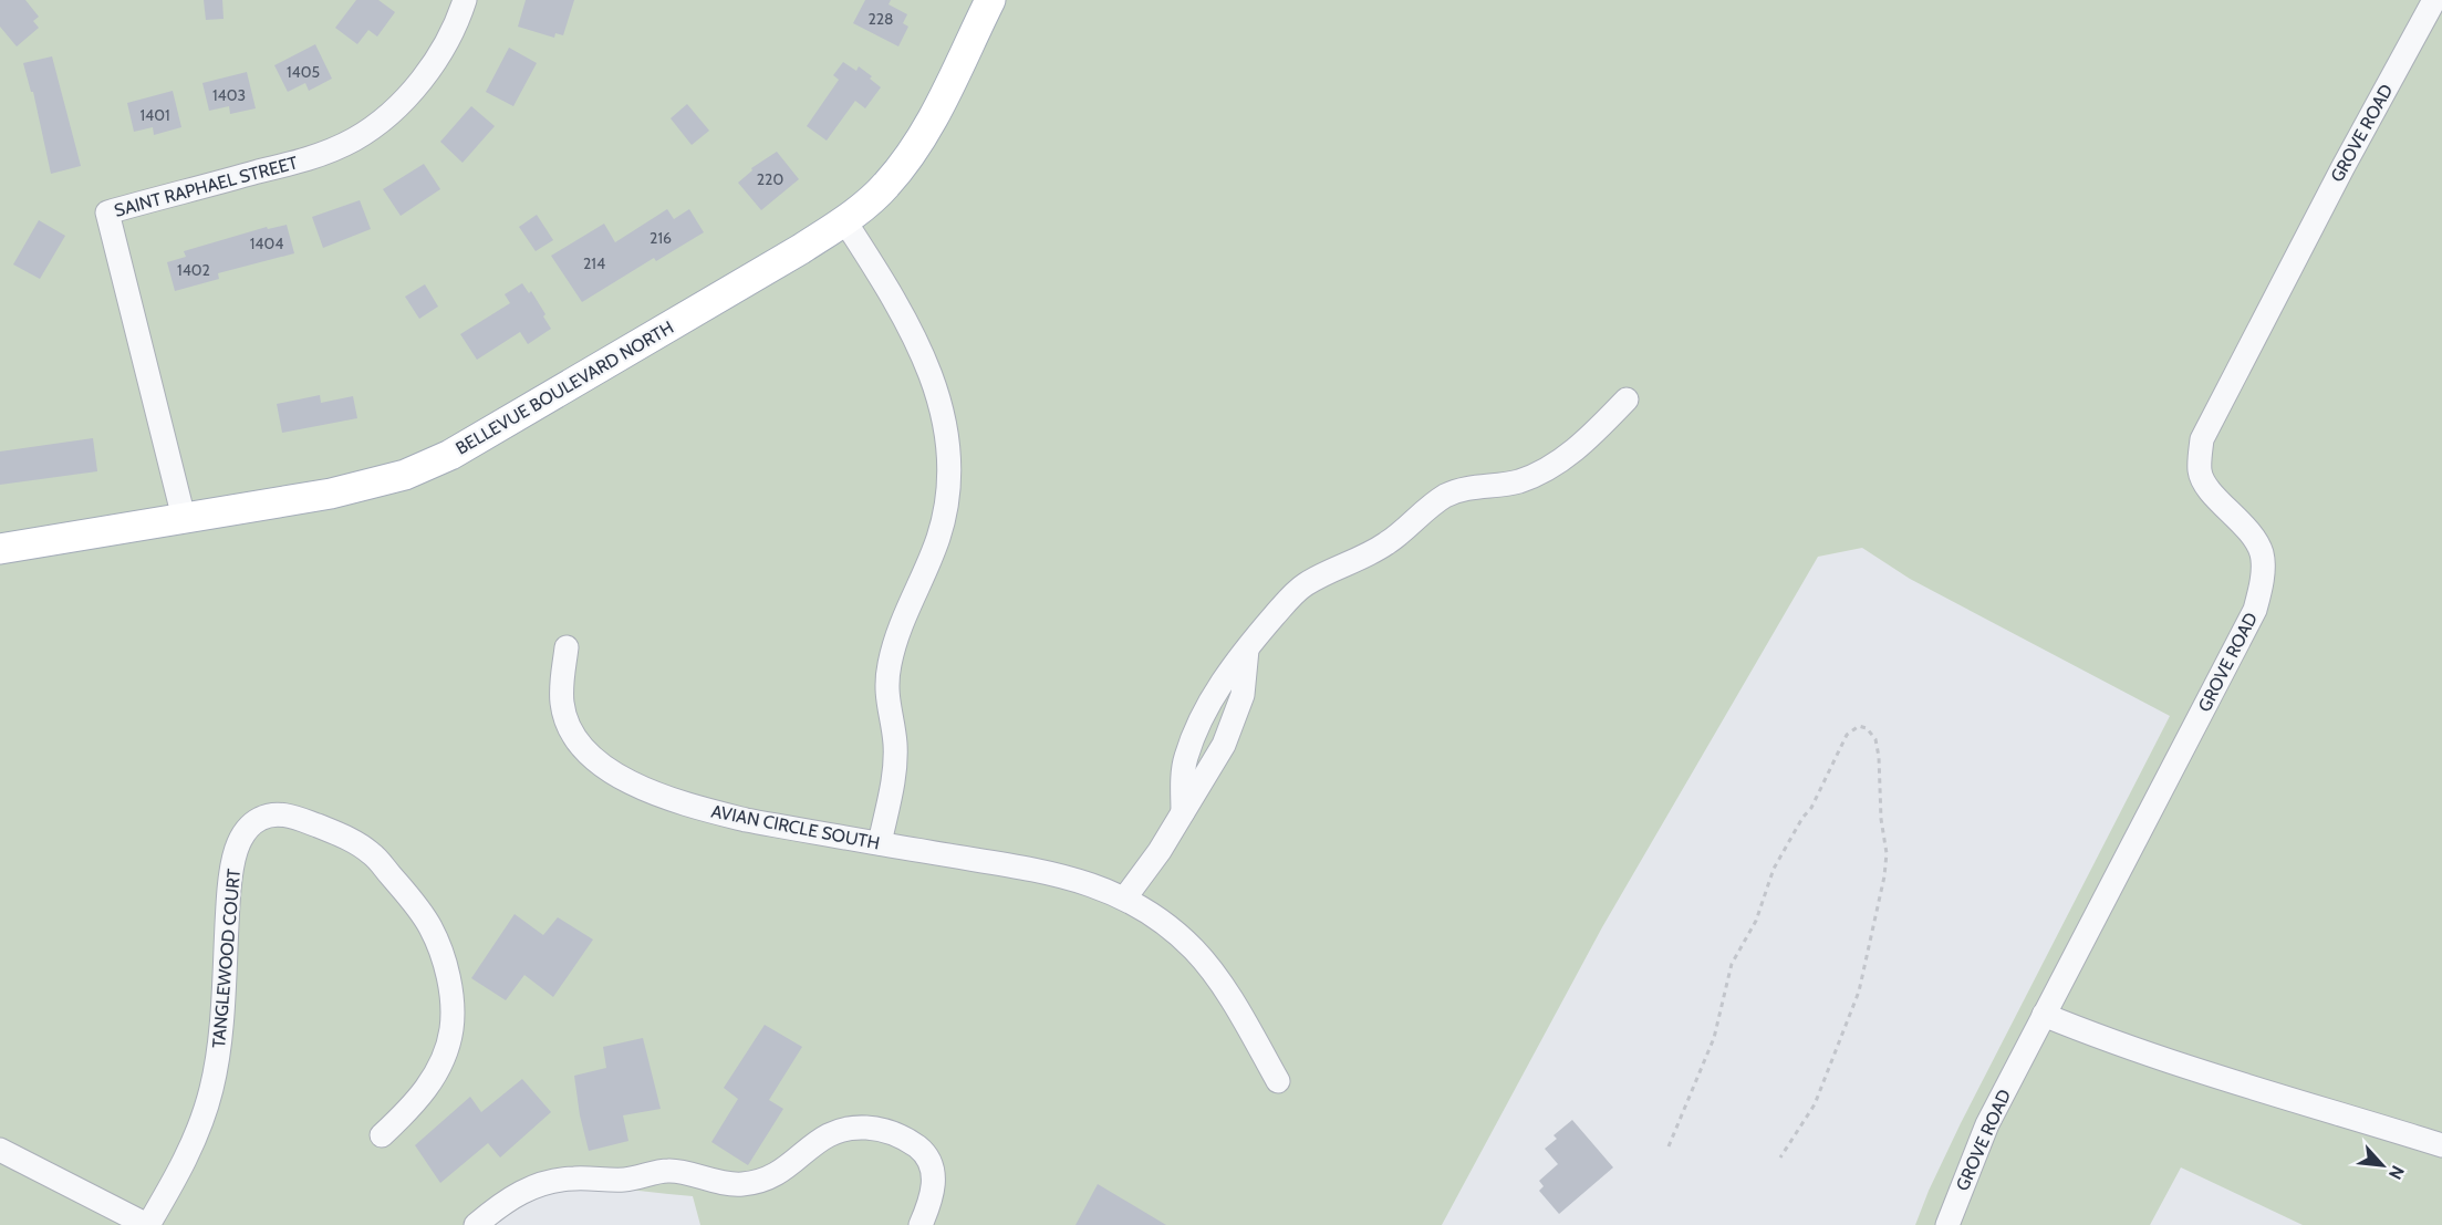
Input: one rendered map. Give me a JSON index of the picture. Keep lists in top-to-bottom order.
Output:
{
  "streets": {
    "main road": ["BELLEVUE BOULEVARD NORTH"],
    "street": [
      "GROVE ROAD",
      "SAINT RAPHAEL STREET",
      "AVIAN CIRCLE SOUTH",
      "TANGLEWOOD COURT"
    ]
  },
  "crossings": [
    ["SAINT RAPHAEL STREET", "BELLEVUE BOULEVARD NORTH"]
  ],
  "house_numbers": [
    "228",
    "1405",
    "1403",
    "1401",
    "220",
    "216",
    "1404",
    "214",
    "1402"
  ],
  "north": "bottom right"
}
